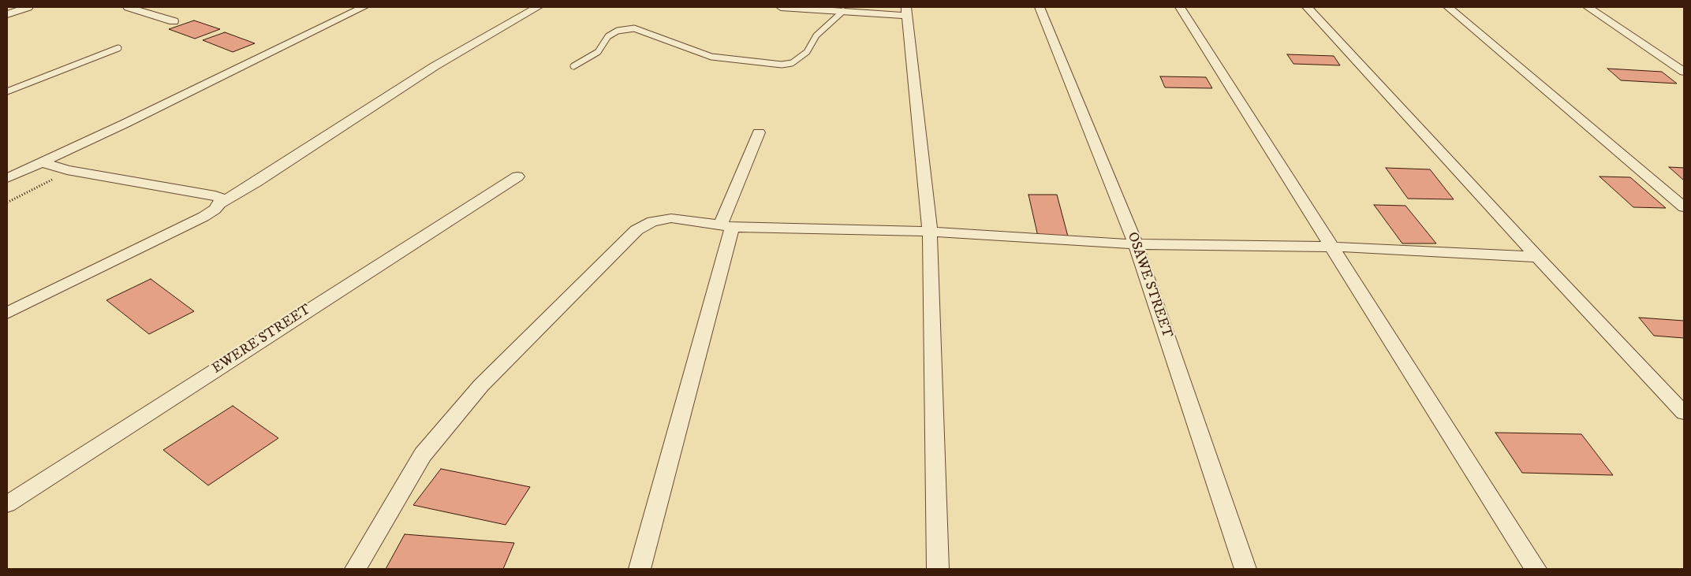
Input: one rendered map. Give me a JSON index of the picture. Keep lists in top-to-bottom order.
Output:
{
  "streets": {
    "street": ["OSAWE STREET", "EWERE STREET"]
  }
}
